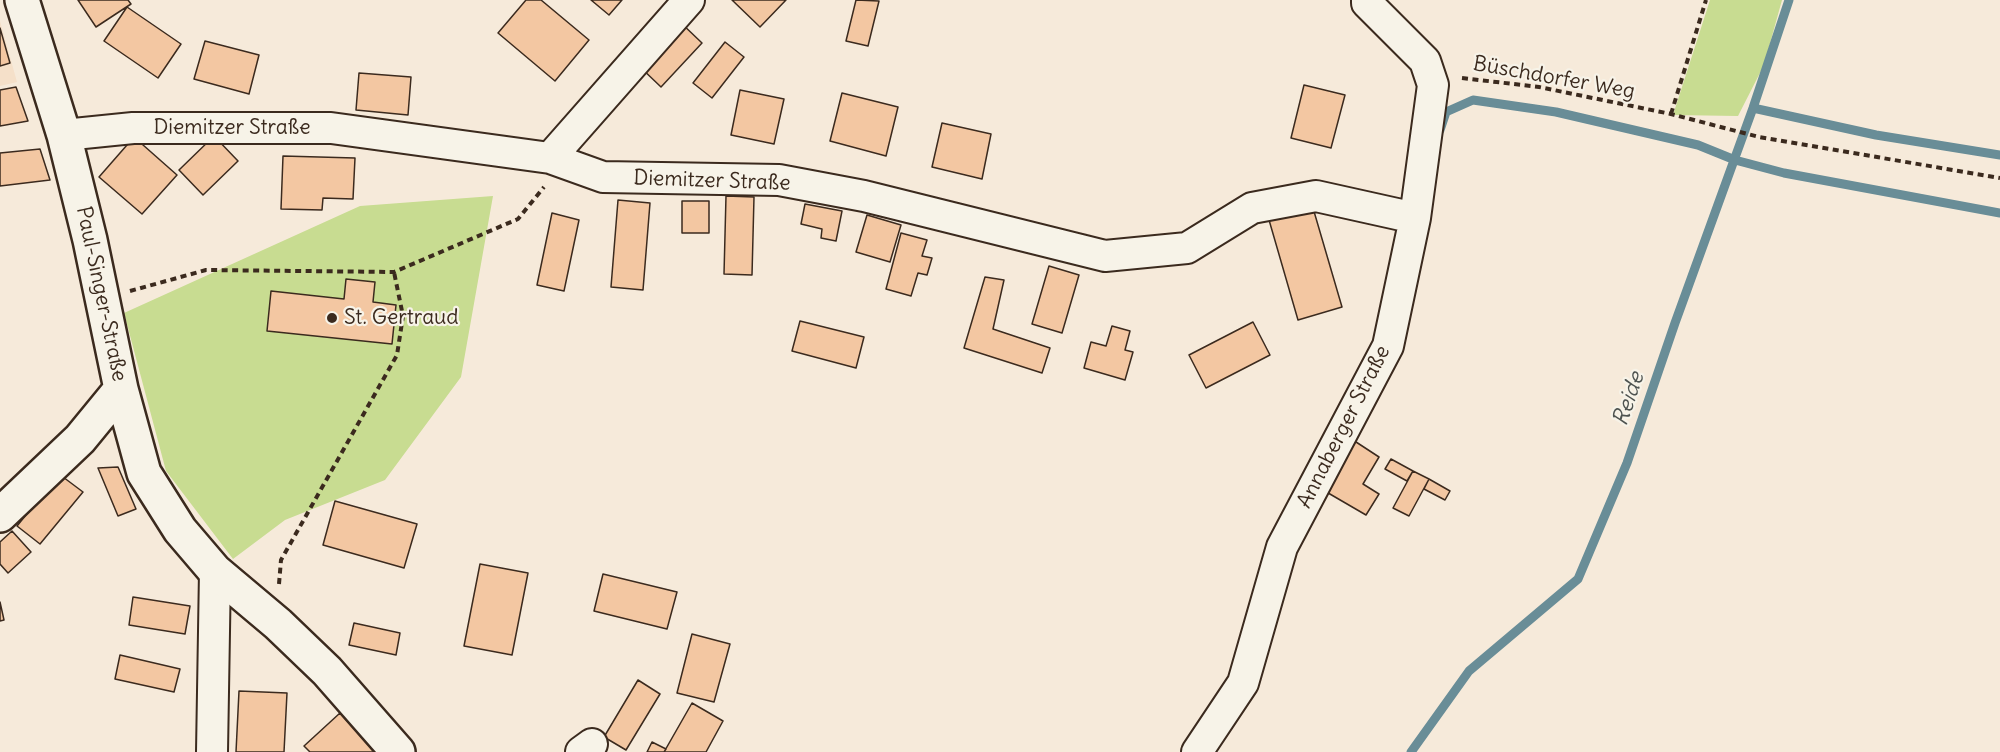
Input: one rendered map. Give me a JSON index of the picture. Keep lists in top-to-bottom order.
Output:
{
  "streets": {
    "street": ["Diemitzer Straße", "Paul-Singer-Straße", "Annaberger Straße"],
    "path": ["Büschdorfer Weg"]
  },
  "crossings": [
    ["Büschdorfer Weg", "Annaberger Straße"],
    ["Diemitzer Straße", "Paul-Singer-Straße"],
    ["Diemitzer Straße", "Annaberger Straße"]
  ],
  "water": ["Reide"],
  "places": ["St. Gertraud"]
}
